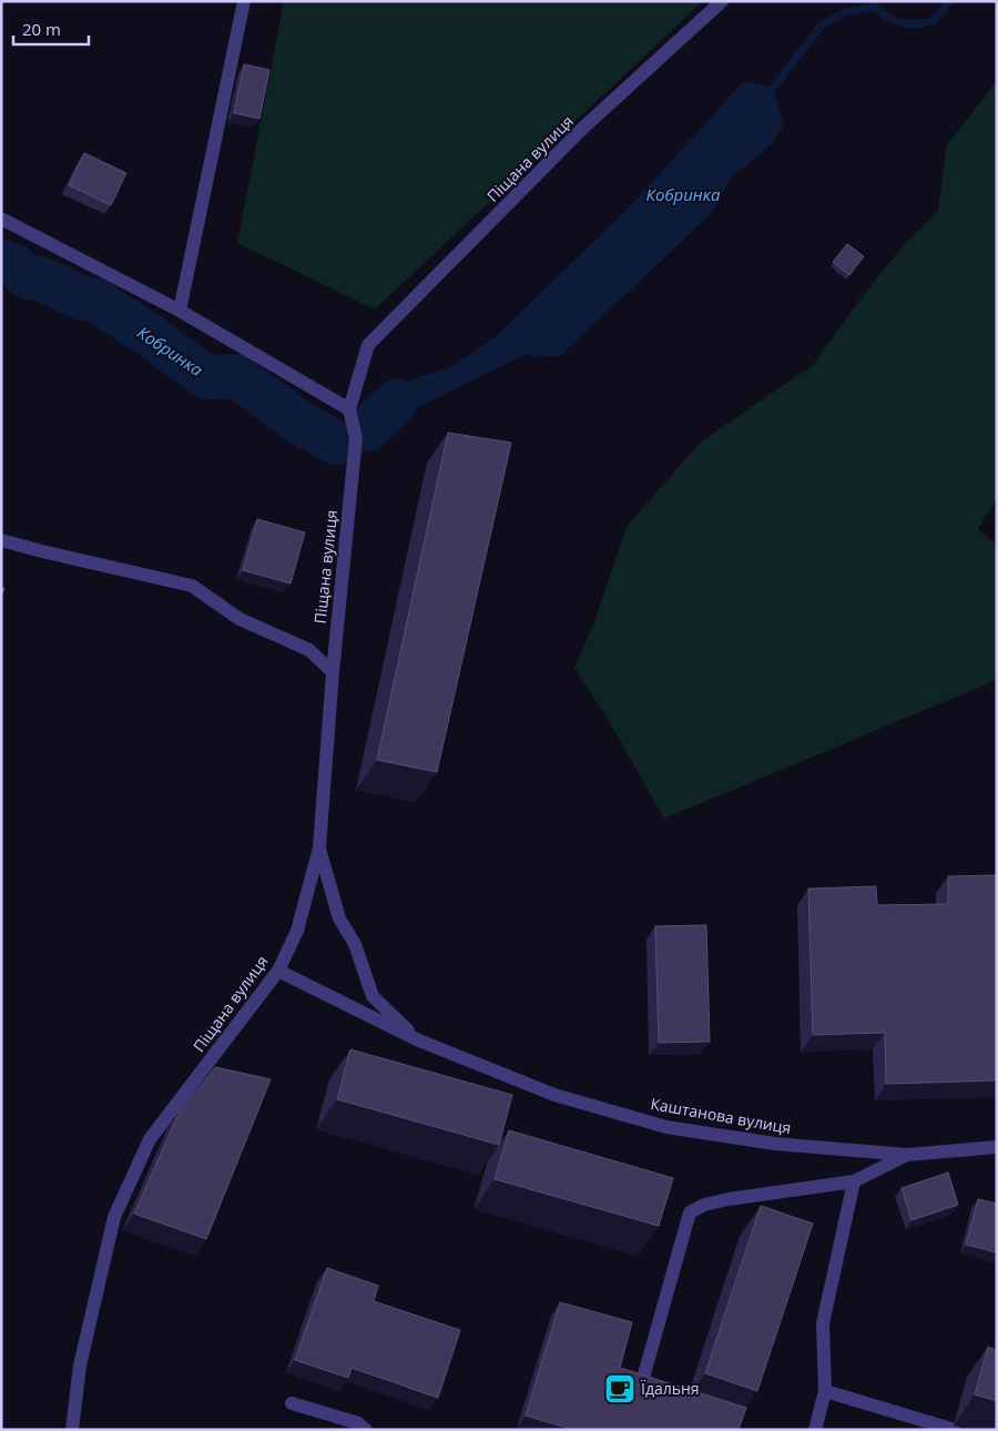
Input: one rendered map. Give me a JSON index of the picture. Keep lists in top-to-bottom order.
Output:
{
  "streets": {
    "street": ["Піщана вулиця", "Каштанова вулиця"]
  },
  "crossings": [
    ["Піщана вулиця", "Каштанова вулиця"]
  ],
  "water": ["Кобринка"],
  "places": {
    "cafe": ["Їдальня"]
  },
  "scale_bar": "20 m"
}
